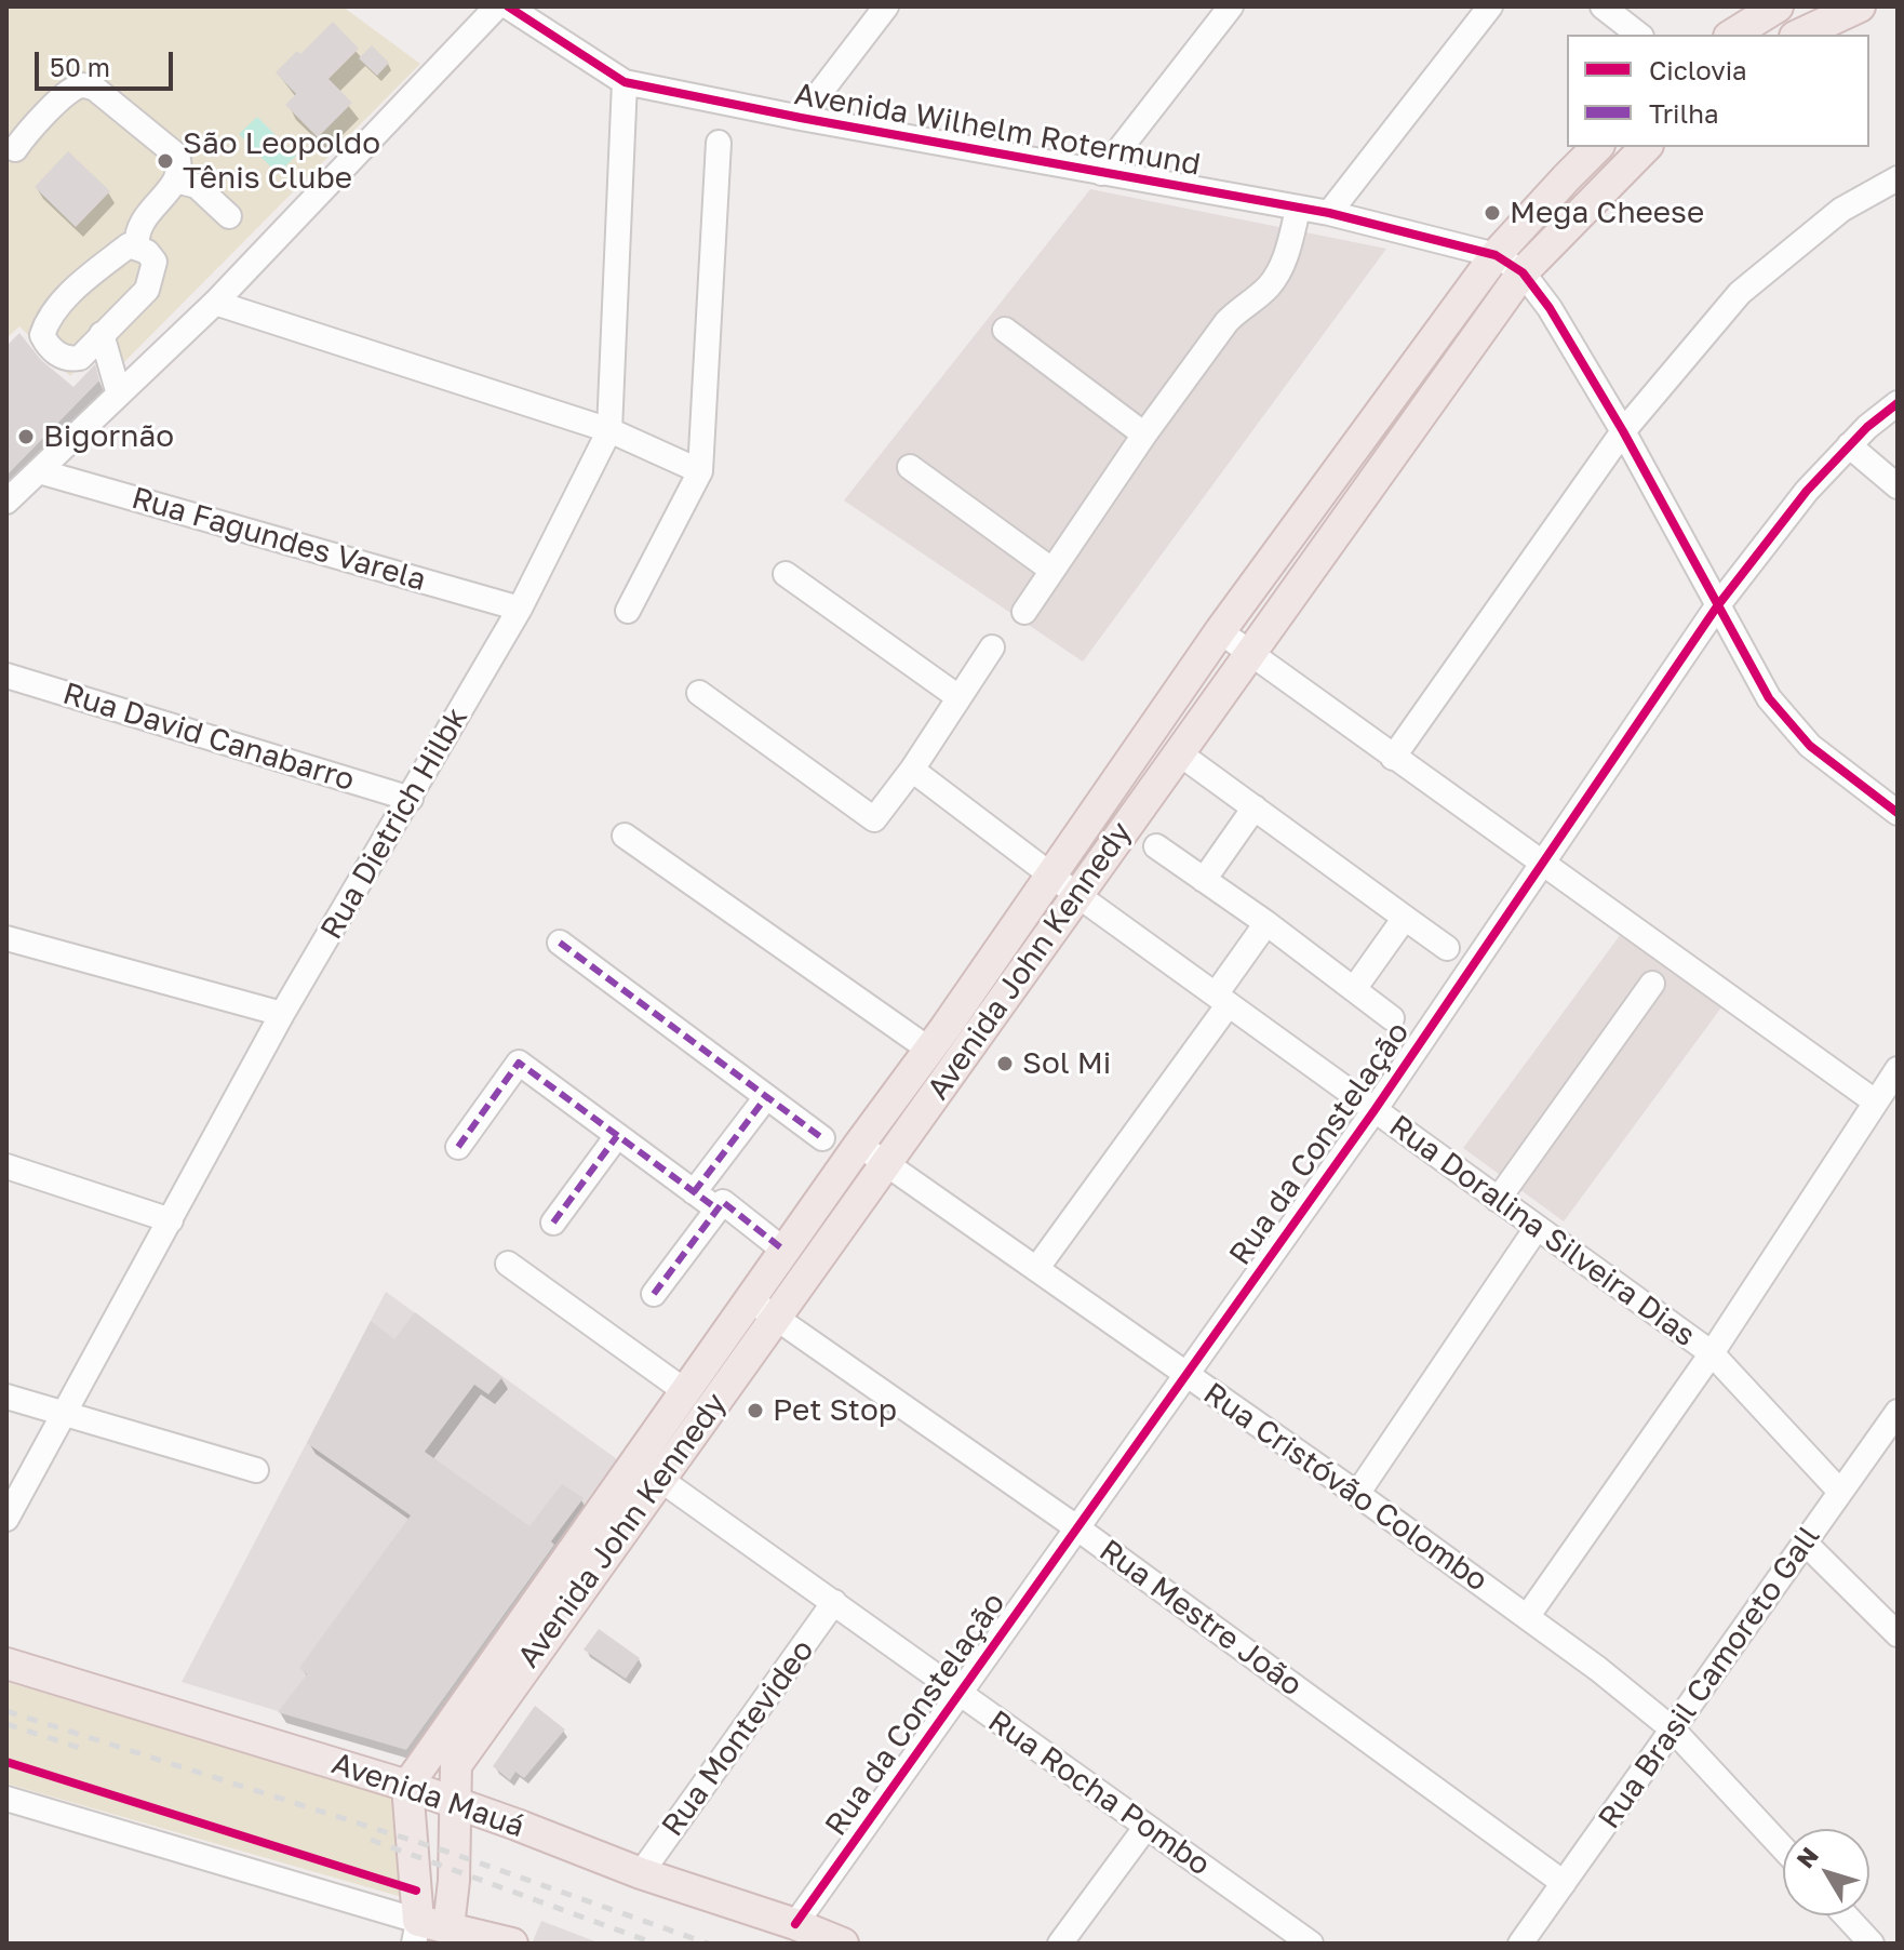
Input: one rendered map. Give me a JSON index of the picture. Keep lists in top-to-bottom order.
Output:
{
  "streets": {
    "main road": ["Avenida John Kennedy", "Avenida Mauá"],
    "street": [
      "Avenida Wilhelm Rotermund",
      "Rua Fagundes Varela",
      "Rua David Canabarro",
      "Rua Dietrich Hilbk",
      "Rua da Constelação",
      "Rua Doralina Silveira Dias",
      "Rua Cristóvão Colombo",
      "Rua Mestre João",
      "Rua Brasil Camoreto Gall",
      "Rua Montevideo",
      "Rua Rocha Pombo"
    ]
  },
  "crossings": [
    ["Avenida Wilhelm Rotermund", "Rua Dietrich Hilbk"],
    ["Avenida Wilhelm Rotermund", "Avenida John Kennedy"],
    ["Rua Fagundes Varela", "Rua Dietrich Hilbk"],
    ["Rua David Canabarro", "Rua Dietrich Hilbk"],
    ["Avenida John Kennedy", "Rua Doralina Silveira Dias"],
    ["Avenida John Kennedy", "Rua Cristóvão Colombo"],
    ["Avenida John Kennedy", "Rua Mestre João"],
    ["Avenida John Kennedy", "Rua Rocha Pombo"],
    ["Avenida John Kennedy", "Avenida Mauá"],
    ["Rua da Constelação", "Rua Doralina Silveira Dias"],
    ["Rua da Constelação", "Rua Cristóvão Colombo"],
    ["Rua da Constelação", "Rua Mestre João"],
    ["Rua da Constelação", "Rua Rocha Pombo"],
    ["Rua da Constelação", "Avenida Mauá"],
    ["Rua Doralina Silveira Dias", "Rua Brasil Camoreto Gall"],
    ["Rua Cristóvão Colombo", "Rua Brasil Camoreto Gall"],
    ["Rua Mestre João", "Rua Brasil Camoreto Gall"],
    ["Rua Montevideo", "Rua Rocha Pombo"],
    ["Rua Montevideo", "Avenida Mauá"]
  ],
  "places": [
    "São Leopoldo Tênis Clube",
    "Mega Cheese",
    "Bigornão",
    "Sol Mi",
    "Pet Stop"
  ],
  "legend": ["Ciclovia", "Trilha"],
  "scale_bar": "50 m",
  "north": "top left"
}
